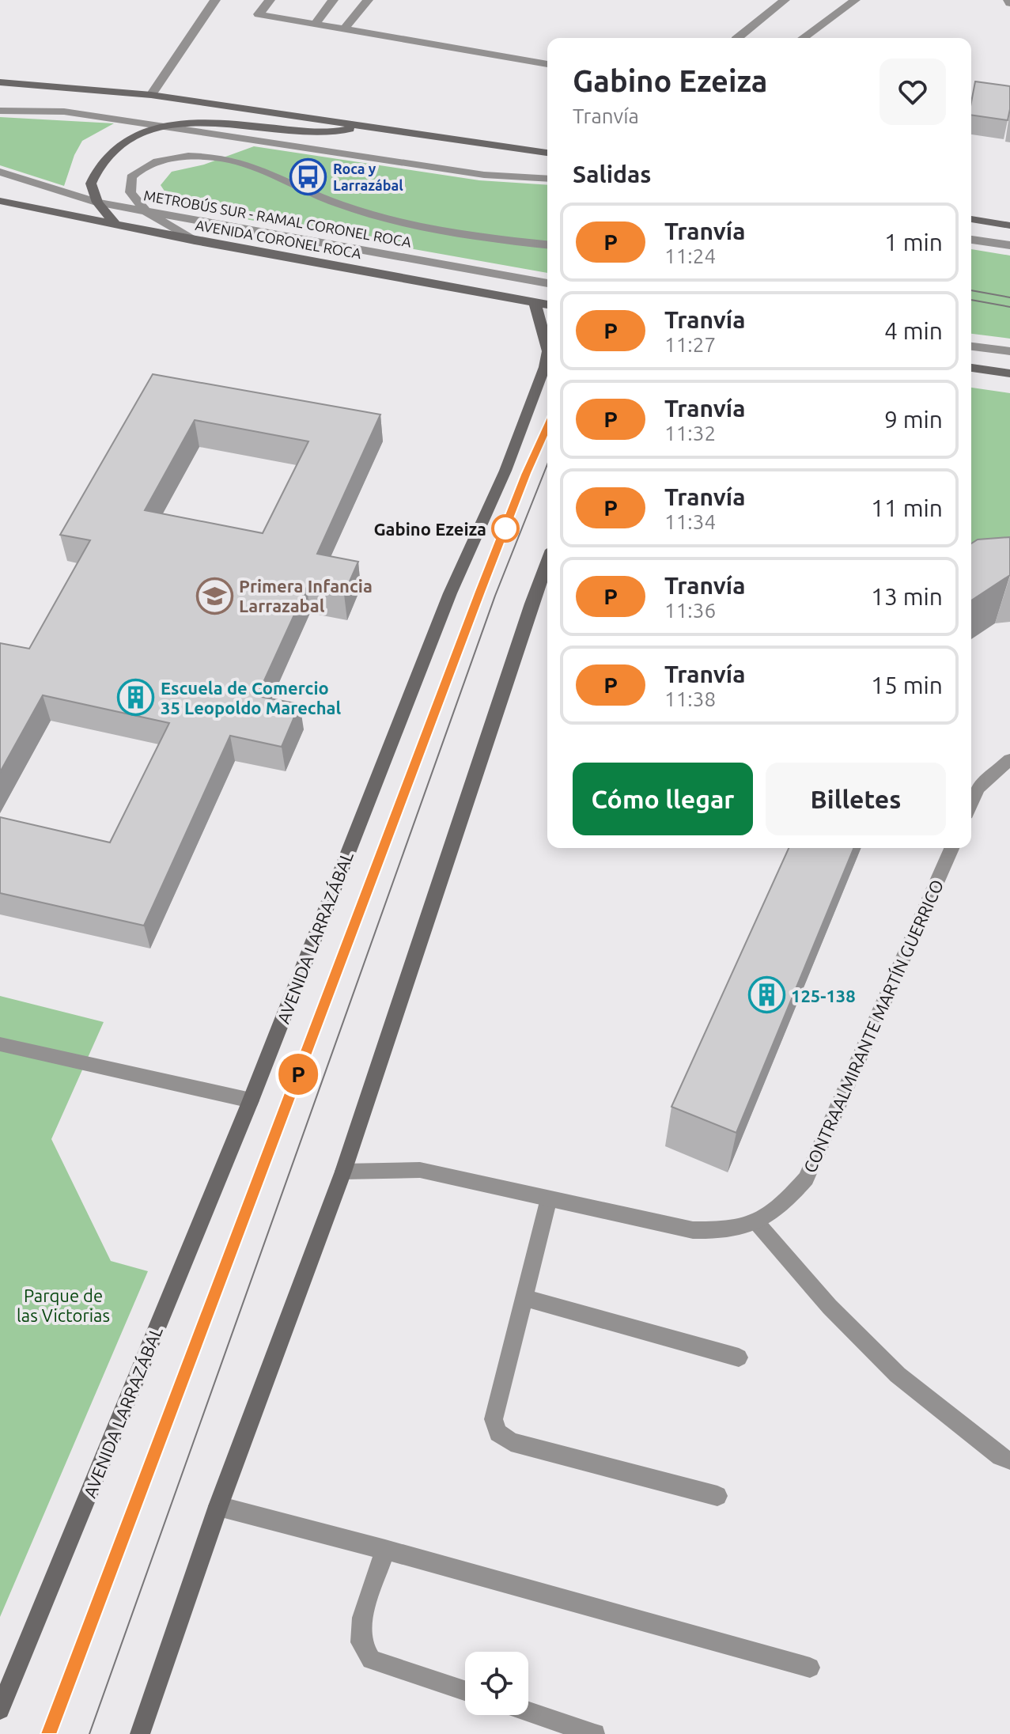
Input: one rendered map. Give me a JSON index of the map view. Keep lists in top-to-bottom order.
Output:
{
  "streets": {
    "main road": ["AVENIDA CORONEL ROCA", "AVENIDA LARRAZÁBAL"],
    "street": ["METROBÚS SUR - RAMAL CORONEL ROCA", "CONTRAALMIRANTE MARTÍN GUERRICO"]
  },
  "crossings": [
    ["AVENIDA CORONEL ROCA", "AVENIDA LARRAZÁBAL"]
  ],
  "parks": ["Parque de las Victorias"],
  "places": {
    "bus stop": ["Roca y Larrazábal"],
    "other": ["Gabino Ezeiza"],
    "school or university": ["Primera Infancia Larrazabal"],
    "building": ["Escuela de Comercio 35 Leopoldo Marechal", "125-138"]
  },
  "lines": ["tram line P"],
  "page": {
    "on_map": "P",
    "heading": [
      ["Gabino Ezeiza", "Tranvía"],
      "Salidas"
    ],
    "list": [
      {
        "mark": "P",
        "name": "Tranvía",
        "note": "11:24",
        "value": "1 min"
      },
      {
        "mark": "P",
        "name": "Tranvía",
        "note": "11:27",
        "value": "4 min"
      },
      {
        "mark": "P",
        "name": "Tranvía",
        "note": "11:32",
        "value": "9 min"
      },
      {
        "mark": "P",
        "name": "Tranvía",
        "note": "11:34",
        "value": "11 min"
      },
      {
        "mark": "P",
        "name": "Tranvía",
        "note": "11:36",
        "value": "13 min"
      },
      {
        "mark": "P",
        "name": "Tranvía",
        "note": "11:38",
        "value": "15 min"
      }
    ],
    "buttons": ["Cómo llegar", "Billetes"]
  }
}
